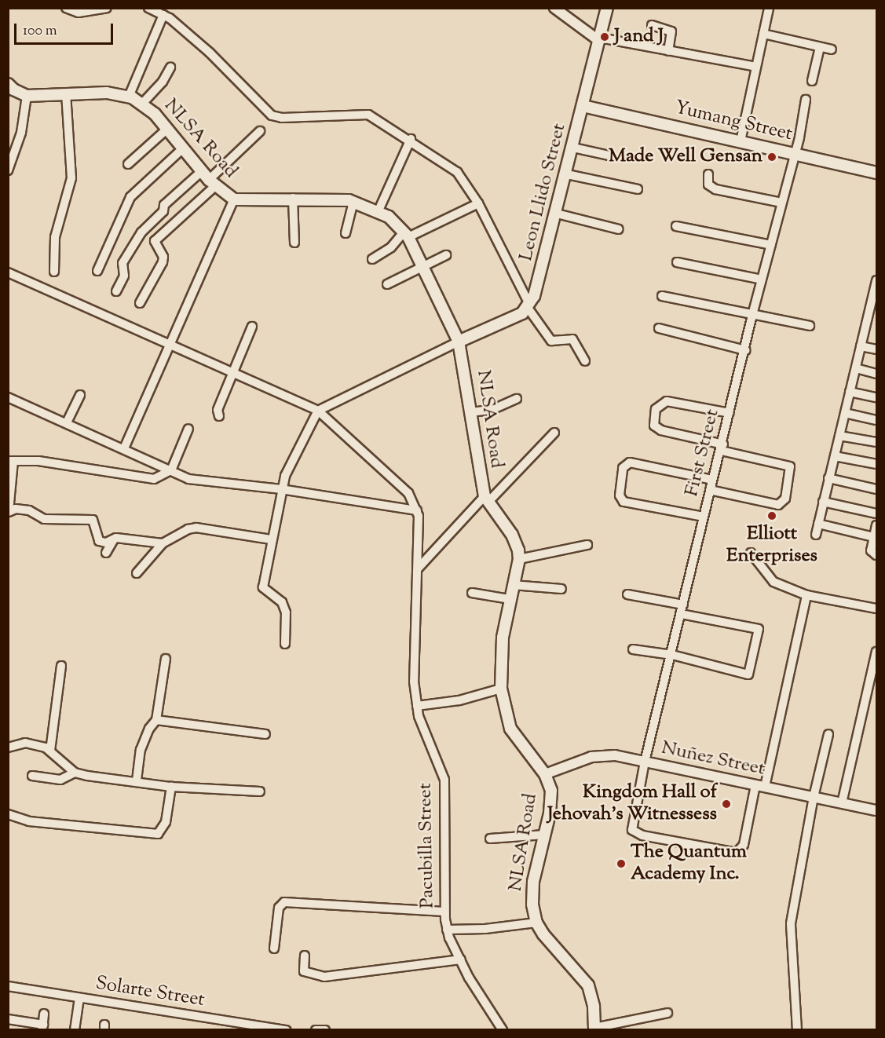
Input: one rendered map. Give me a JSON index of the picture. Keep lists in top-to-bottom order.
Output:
{
  "streets": {
    "main road": ["Yumang Street", "NLSA Road", "Leon Llido Street"],
    "street": [
      "First Street",
      "Nuñez Street",
      "Pacubilla Street",
      "Solarte Street"
    ]
  },
  "crossings": [
    ["Yumang Street", "Leon Llido Street"],
    ["Yumang Street", "First Street"],
    ["NLSA Road", "Nuñez Street"],
    ["First Street", "Nuñez Street"]
  ],
  "places": [
    "J and J",
    "Made Well Gensan",
    "Elliott Enterprises",
    "Kingdom Hall of Jehovah's Witnessess",
    "The Quantum Academy Inc."
  ],
  "scale_bar": "100 m"
}
